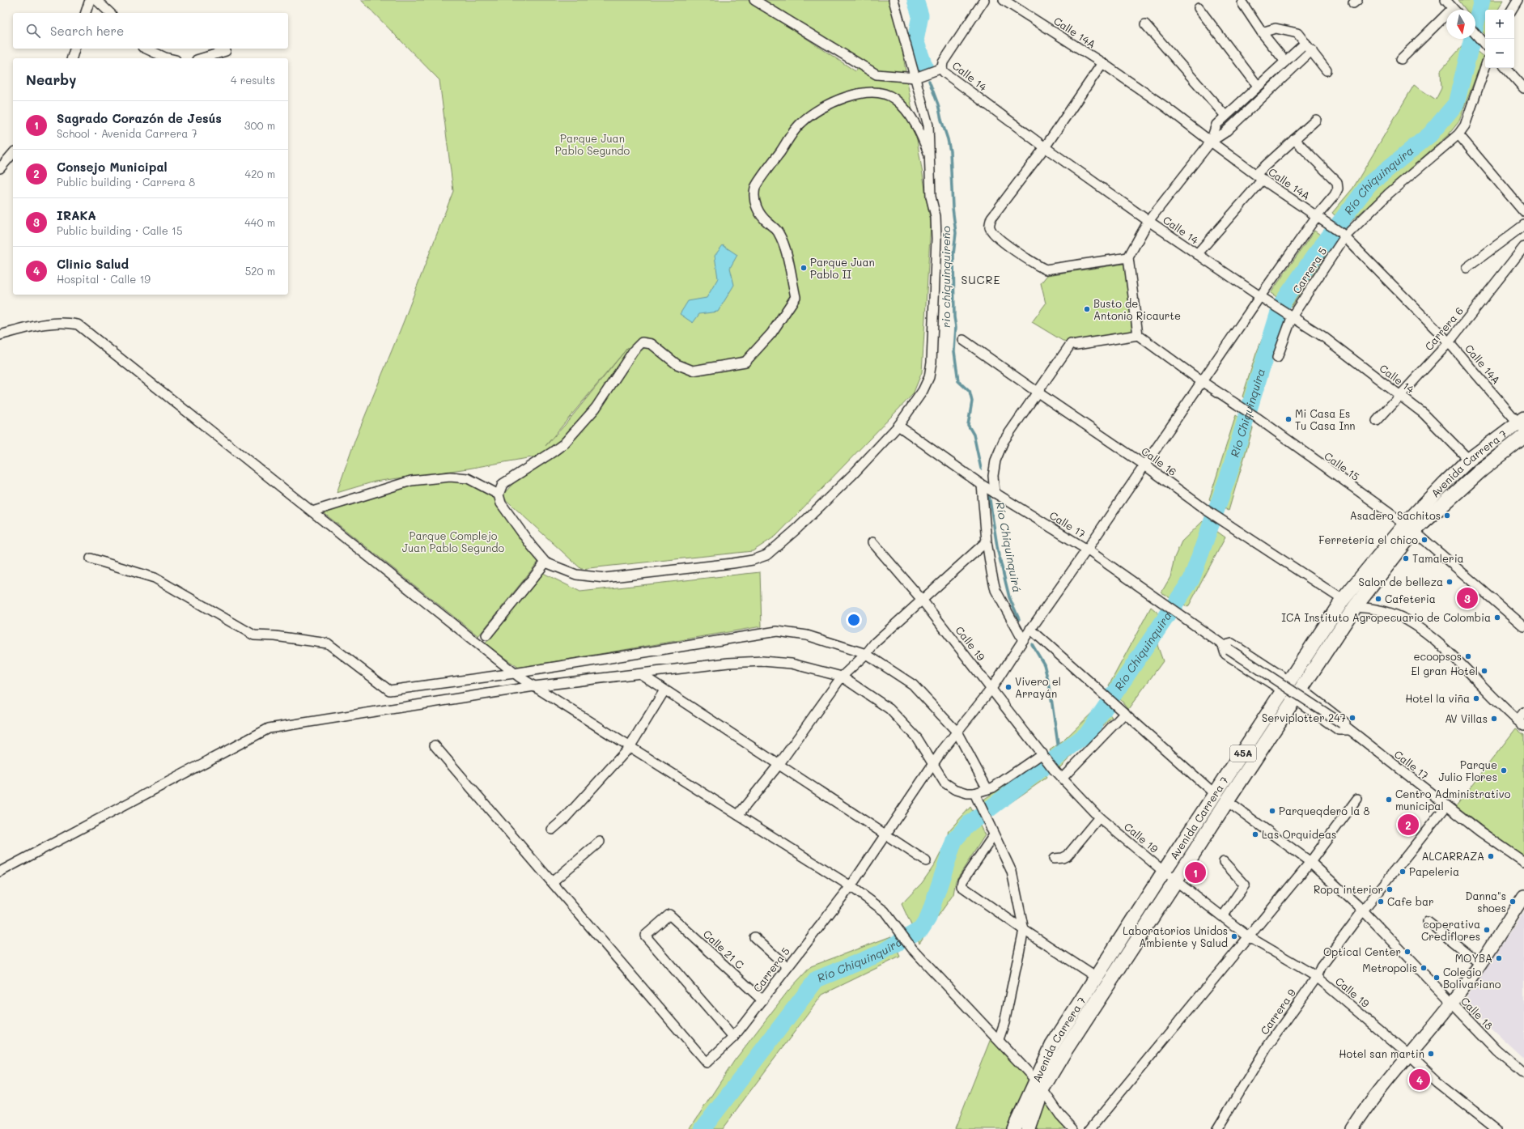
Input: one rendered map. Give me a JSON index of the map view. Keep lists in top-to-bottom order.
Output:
{
  "streets": {
    "main road": ["Avenida Carrera 7", "45A"],
    "street": [
      "Calle 14A",
      "Calle 14",
      "Carrera 5",
      "Carrera 6",
      "Calle 16",
      "Calle 15",
      "Calle 17",
      "Calle 19",
      "Calle 21 C",
      "Carrera 9",
      "Calle 18"
    ]
  },
  "crossings": [
    ["Calle 14A", "Carrera 5"],
    ["Calle 14A", "Carrera 6"],
    ["Calle 14A", "Avenida Carrera 7"],
    ["Calle 14", "Carrera 5"],
    ["Calle 14", "Carrera 6"],
    ["Calle 14", "Avenida Carrera 7"],
    ["Carrera 5", "Calle 16"],
    ["Carrera 5", "Calle 15"],
    ["Carrera 5", "Calle 17"],
    ["Carrera 5", "Calle 19"],
    ["Carrera 5", "Calle 21 C"],
    ["Carrera 5", "Calle 18"],
    ["Calle 16", "Avenida Carrera 7"],
    ["Avenida Carrera 7", "Calle 15"],
    ["Avenida Carrera 7", "Calle 17"],
    ["Avenida Carrera 7", "Calle 19"],
    ["Avenida Carrera 7", "Calle 18"],
    ["Calle 17", "Carrera 9"],
    ["Calle 19", "Carrera 9"],
    ["Carrera 9", "Calle 18"]
  ],
  "districts": ["SUCRE"],
  "water": ["Río Chiquinquira", "rio chiquinquireño", "Río Chiquinquirá"],
  "parks": ["Parque Juan Pablo Segundo", "Parque Complejo Juan Pablo Segundo"],
  "places": [
    "Parque Juan Pablo II",
    "Busto de Antonio Ricaurte",
    "Mi Casa Es Tu Casa Inn",
    "Asadero Sachitos",
    "Ferretería el chico",
    "Tamaleria",
    "Salon de belleza",
    "Cafeteria",
    "ICA Instituto Agropecuario de Colombia",
    "ecoopsos",
    "El gran Hotel",
    "Vivero el Arrayán",
    "Hotel la viña",
    "Serviplotter 247",
    "AV Villas",
    "Parque Julio Flores",
    "Centro Administrativo municipal",
    "Parqueqdero la 8",
    "Las Orquideas",
    "ALCARRAZA",
    "Papeleria",
    "Ropa interior",
    "Cafe bar",
    "Danna\"s shoes",
    "coperativa Crediflores",
    "Laboratorios Unidos Ambiente y Salud",
    "Optical Center",
    "MOYBA",
    "Metropolis",
    "Colegio Bolivariano",
    "Hotel san martin"
  ],
  "north": "bottom",
  "page": {
    "map_buttons": ["+", "−"],
    "search": "Search here",
    "heading": ["Nearby", "4 results"],
    "list": [
      {
        "mark": "1",
        "name": "Sagrado Corazón de Jesús",
        "note": "School · Avenida Carrera 7",
        "value": "300 m"
      },
      {
        "mark": "2",
        "name": "Consejo Municipal",
        "note": "Public building · Carrera 8",
        "value": "420 m"
      },
      {
        "mark": "3",
        "name": "IRAKA",
        "note": "Public building · Calle 15",
        "value": "440 m"
      },
      {
        "mark": "4",
        "name": "Clinic Salud",
        "note": "Hospital · Calle 19",
        "value": "520 m"
      }
    ],
    "pins": [
      "3",
      "2",
      "1",
      "4"
    ]
  }
}
